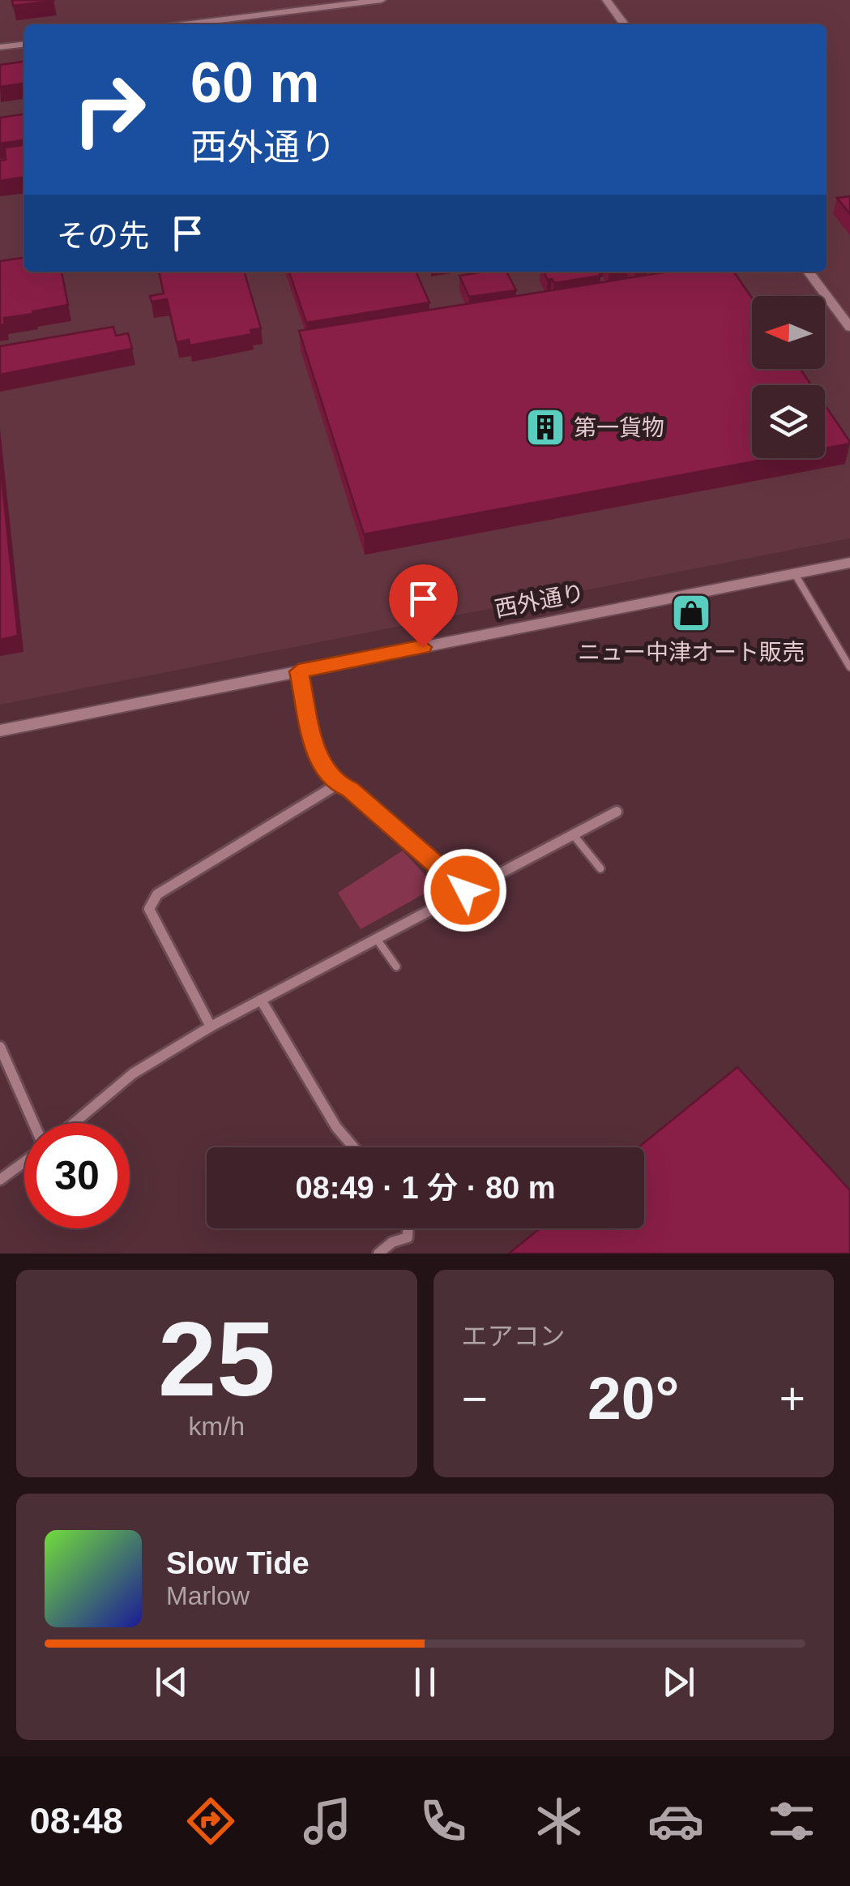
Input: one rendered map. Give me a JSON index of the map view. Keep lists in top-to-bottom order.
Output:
{
  "streets": {
    "street": ["西外通り"]
  },
  "places": {
    "building": ["第一貨物"],
    "shop": ["ニュー中津オート販売"]
  },
  "north": "left",
  "page": {
    "turn": ["60 m", "西外通り"],
    "then": "その先",
    "limit": "30",
    "trip": "08:49 · 1 分 · 80 m",
    "tile": [
      ["25", "km/h"],
      "エアコン"
    ],
    "heat": ["−", "20°", "+"],
    "song": ["Slow Tide", "Marlow"],
    "tabs": "08:48"
  }
}
